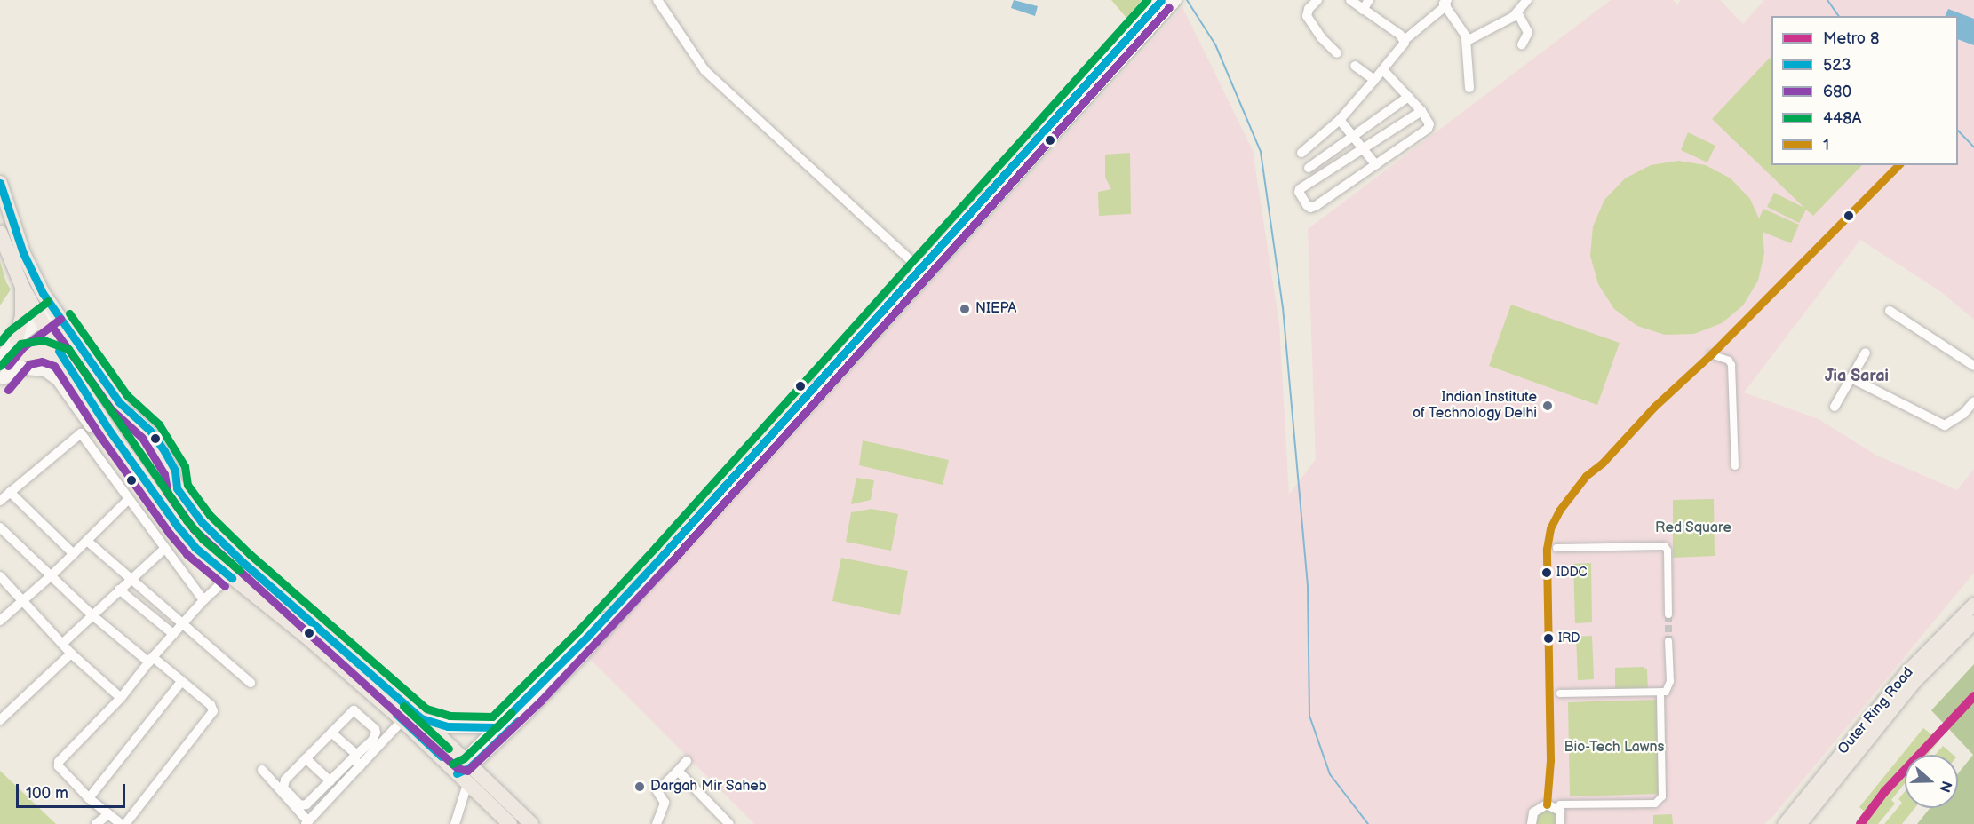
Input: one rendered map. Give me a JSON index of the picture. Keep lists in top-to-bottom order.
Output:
{
  "streets": {
    "main road": ["Outer Ring Road"]
  },
  "districts": ["Jia Sarai"],
  "parks": ["Red Square", "Bio-Tech Lawns"],
  "places": [
    "NIEPA",
    "Indian Institute of Technology Delhi",
    "IDDC",
    "IRD",
    "Dargah Mir Saheb"
  ],
  "lines": [
    "transit line 523",
    "transit line 448A",
    "transit line 680",
    "transit line 1",
    "metro line 8"
  ],
  "legend": [
    "Metro 8",
    "523",
    "680",
    "448A",
    "1"
  ],
  "scale_bar": "100 m",
  "north": "right"
}
